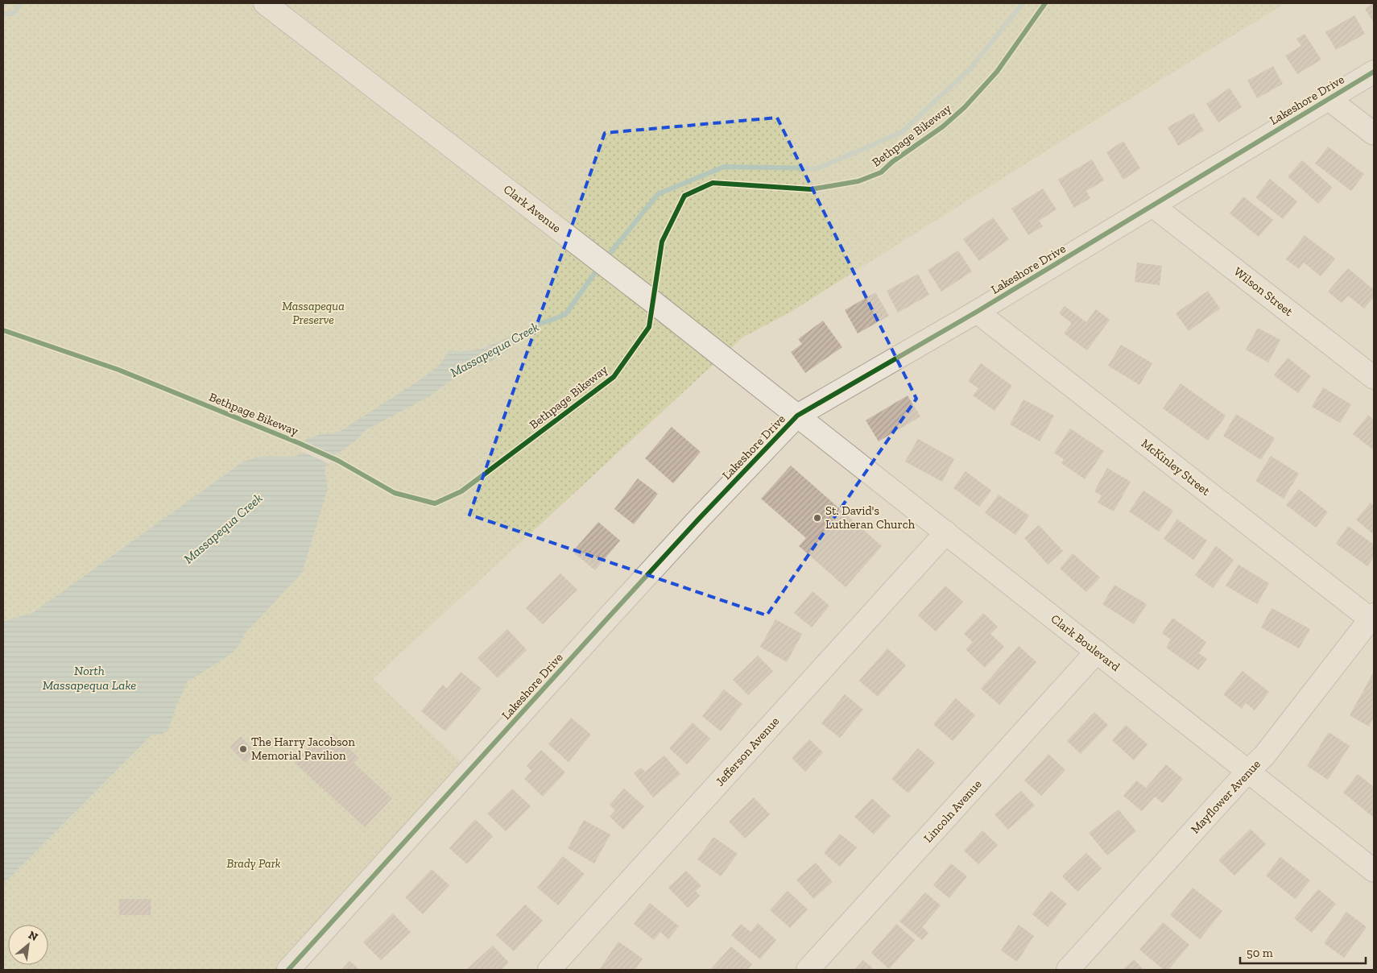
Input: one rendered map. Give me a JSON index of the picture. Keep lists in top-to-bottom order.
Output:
{
  "streets": {
    "street": [
      "Lakeshore Drive",
      "Clark Avenue",
      "Wilson Street",
      "McKinley Street",
      "Clark Boulevard",
      "Jefferson Avenue",
      "Mayflower Avenue",
      "Lincoln Avenue"
    ],
    "cycle path": ["Bethpage Bikeway"]
  },
  "crossings": [
    ["Lakeshore Drive", "Clark Avenue"],
    ["Lakeshore Drive", "Wilson Street"],
    ["Lakeshore Drive", "McKinley Street"],
    ["Lakeshore Drive", "Clark Boulevard"],
    ["Clark Avenue", "Clark Boulevard"],
    ["McKinley Street", "Mayflower Avenue"],
    ["Clark Boulevard", "Jefferson Avenue"],
    ["Clark Boulevard", "Mayflower Avenue"],
    ["Clark Boulevard", "Lincoln Avenue"]
  ],
  "water": ["Massapequa Creek", "North Massapequa Lake"],
  "parks": ["Massapequa Preserve", "Brady Park"],
  "places": ["St. David's Lutheran Church", "The Harry Jacobson Memorial Pavilion"],
  "scale_bar": "50 m",
  "north": "top right"
}
